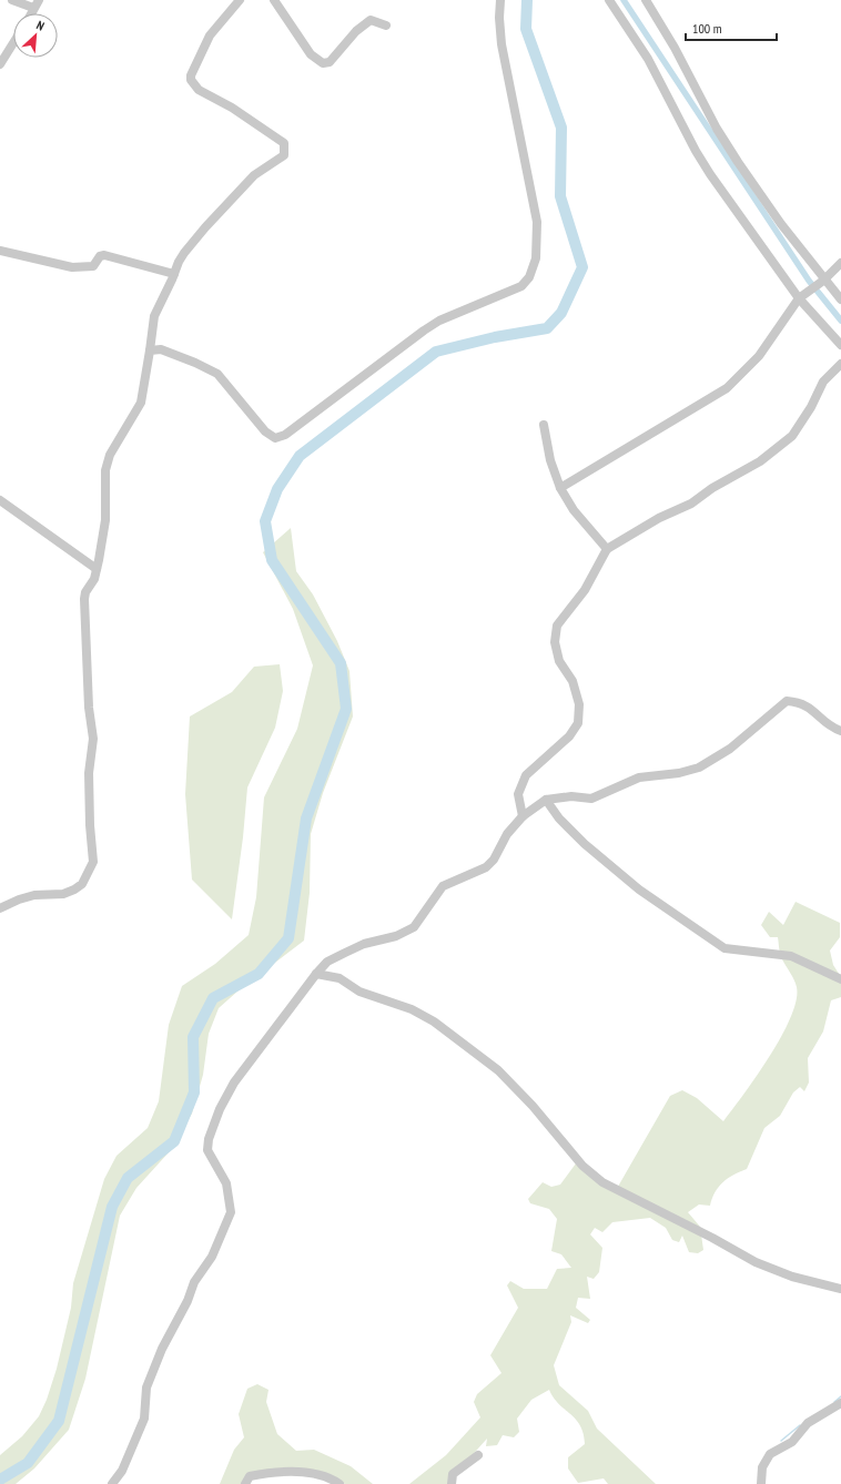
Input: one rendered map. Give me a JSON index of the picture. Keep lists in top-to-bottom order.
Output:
{
  "scale_bar": "100 m",
  "north": "top right"
}
